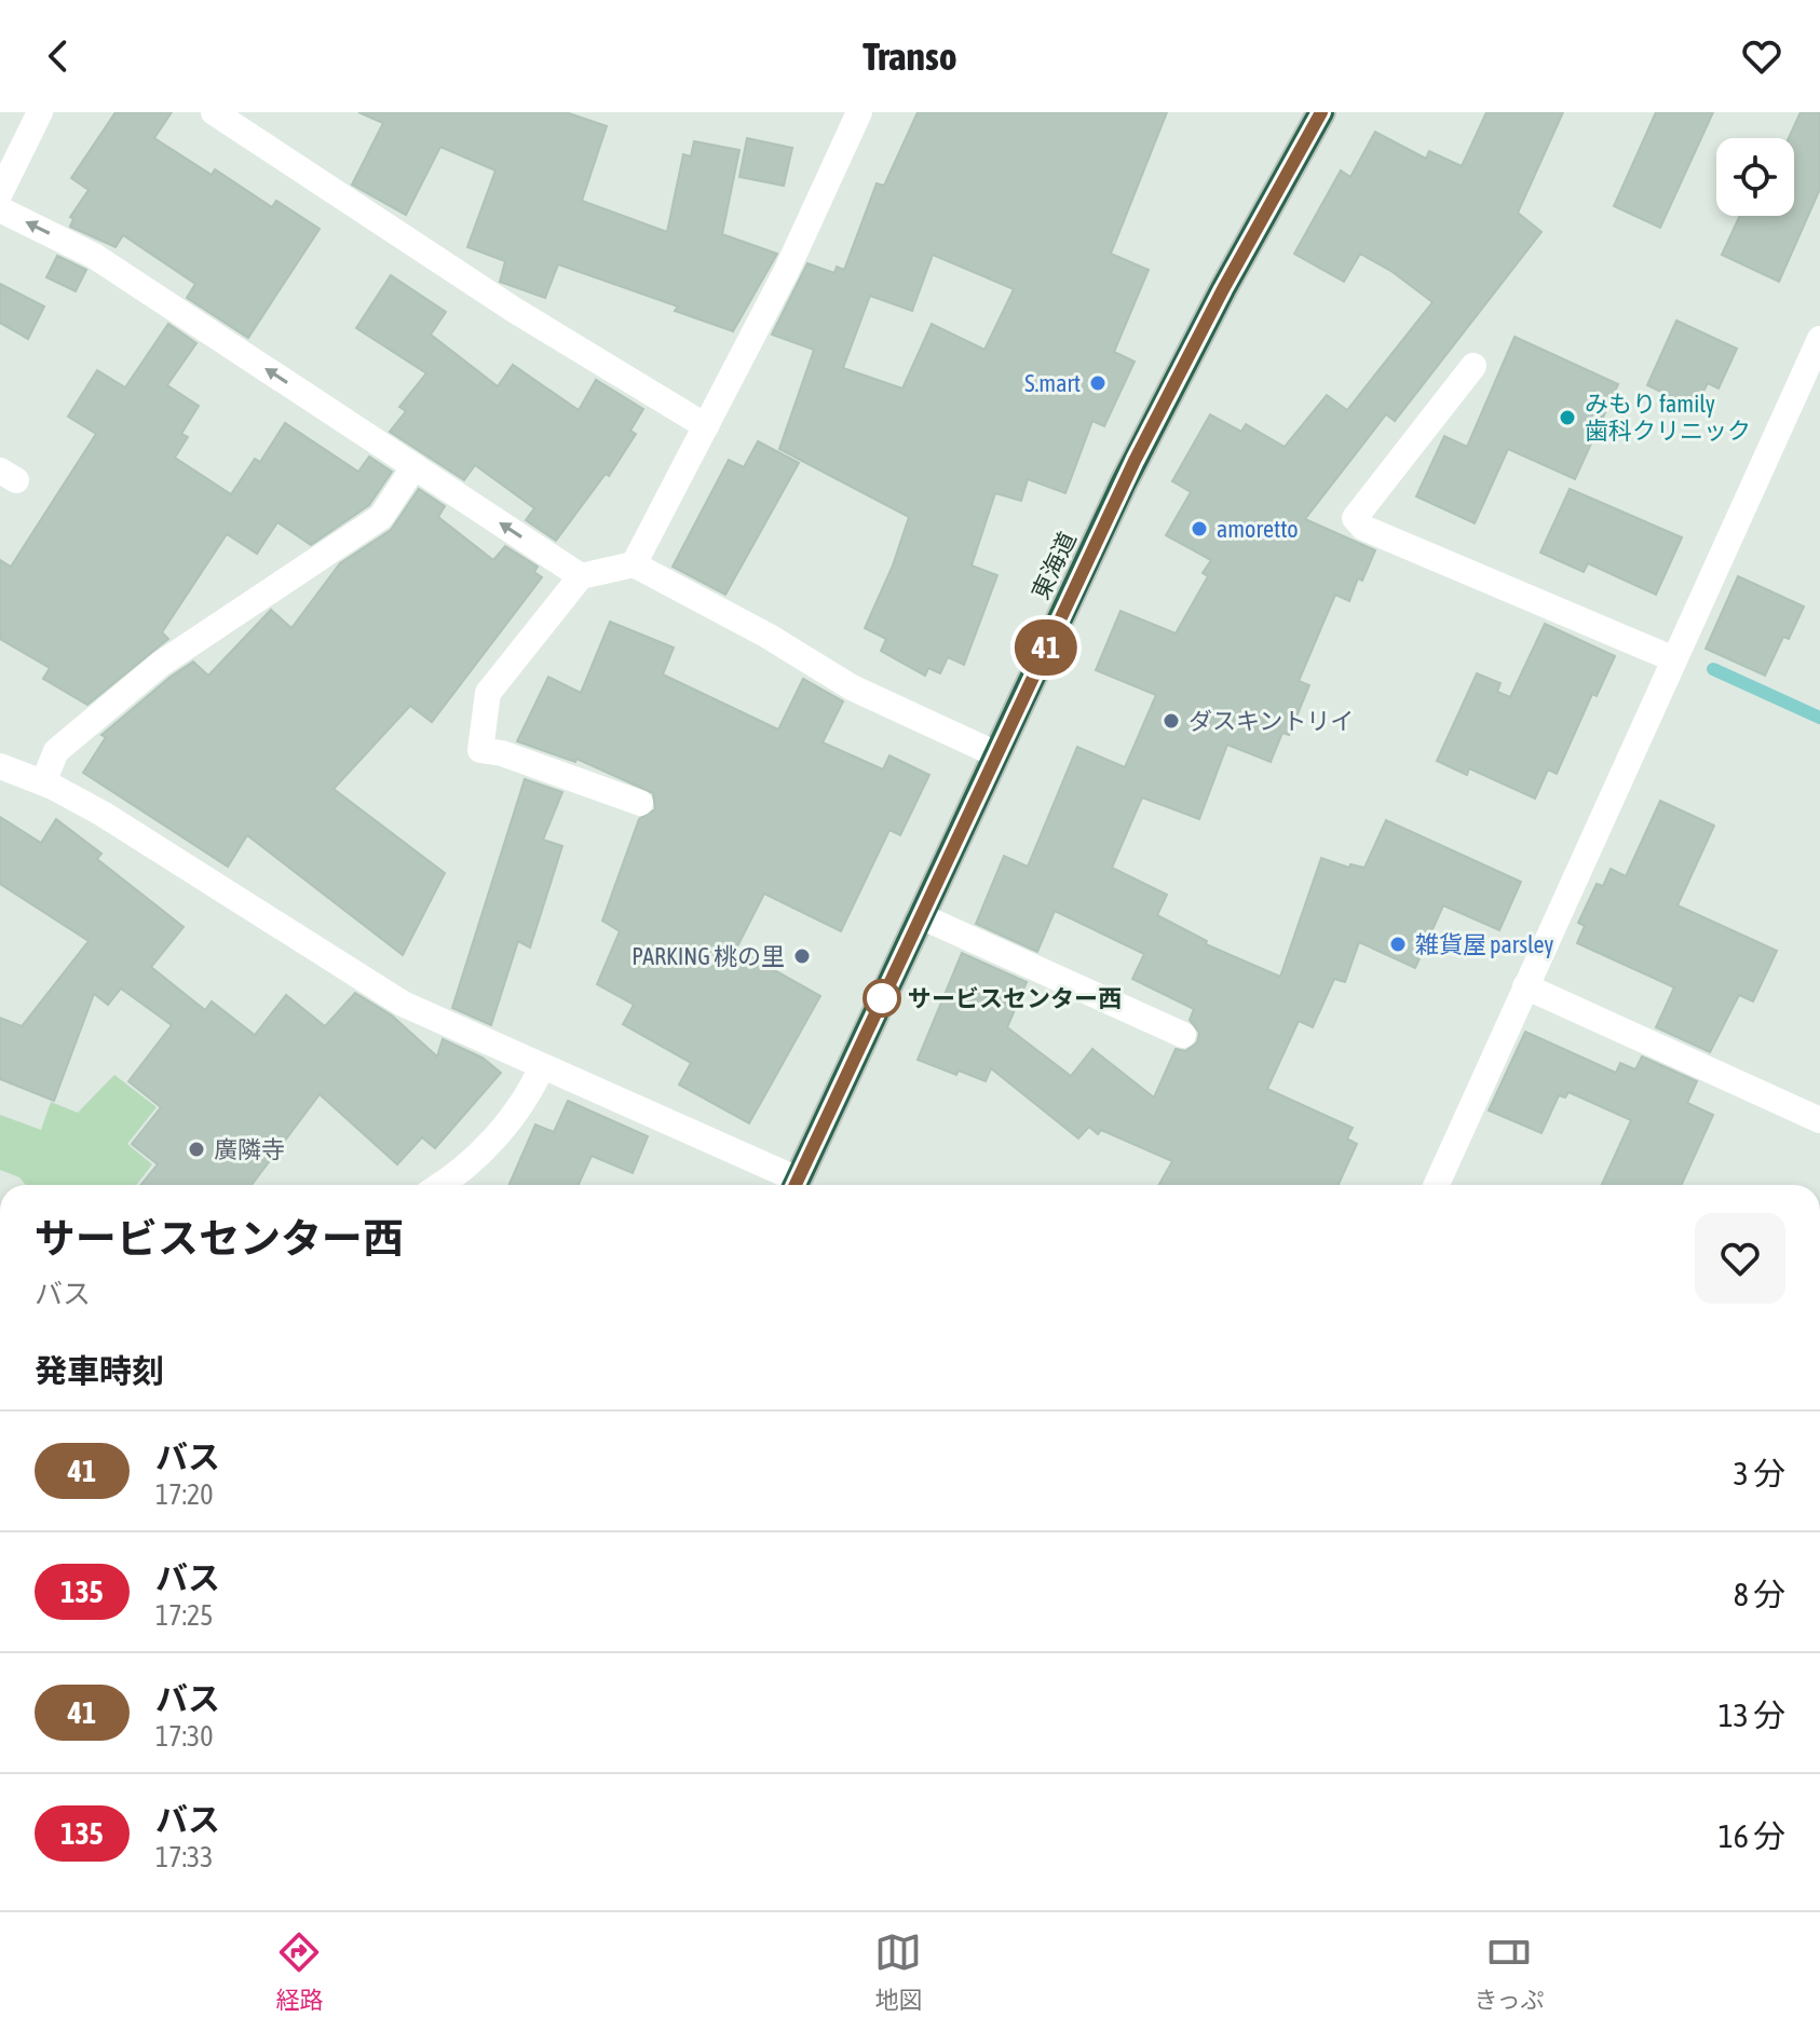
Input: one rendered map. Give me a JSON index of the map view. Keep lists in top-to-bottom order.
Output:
{
  "streets": {
    "highway": ["東海道"]
  },
  "places": [
    "S.mart",
    "みもり family 歯科クリニック",
    "amoretto",
    "ダスキントリイ",
    "雑貨屋 parsley",
    "PARKING 桃の里",
    "サービスセンター西",
    "廣隣寺"
  ],
  "lines": ["bus line 41"],
  "page": {
    "header": "Transo",
    "on_map": "41",
    "heading": [
      ["サービスセンター西", "バス"],
      "発車時刻"
    ],
    "list": [
      {
        "mark": "41",
        "name": "バス",
        "note": "17:20",
        "value": "3 分"
      },
      {
        "mark": "135",
        "name": "バス",
        "note": "17:25",
        "value": "8 分"
      },
      {
        "mark": "41",
        "name": "バス",
        "note": "17:30",
        "value": "13 分"
      },
      {
        "mark": "135",
        "name": "バス",
        "note": "17:33",
        "value": "16 分"
      }
    ],
    "tabs": ["経路", "地図", "きっぷ"]
  }
}
